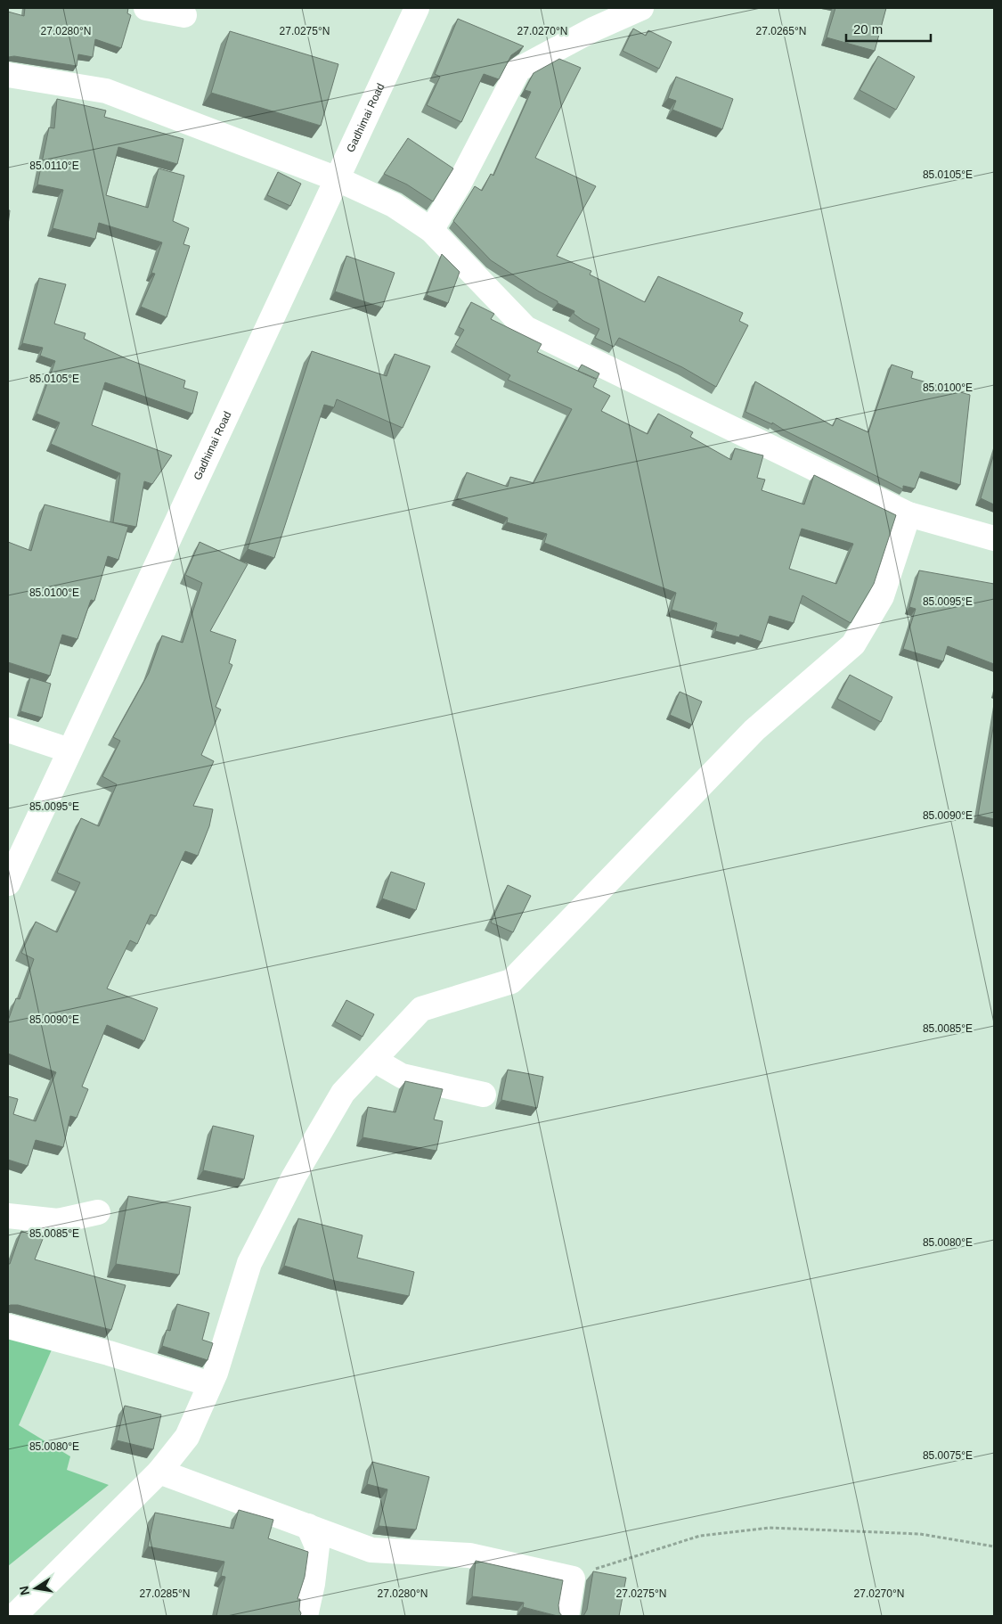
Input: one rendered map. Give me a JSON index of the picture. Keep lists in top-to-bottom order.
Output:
{
  "streets": {
    "street": ["Gadhimai Road"]
  },
  "scale_bar": "20 m",
  "north": "left",
  "coordinates": [
    "27.0280°N",
    "27.0275°N",
    "27.0270°N",
    "27.0265°N",
    "85.0110°E",
    "85.0105°E",
    "85.0100°E",
    "85.0095°E",
    "85.0090°E",
    "85.0085°E",
    "85.0080°E",
    "85.0075°E",
    "27.0285°N"
  ]
}
